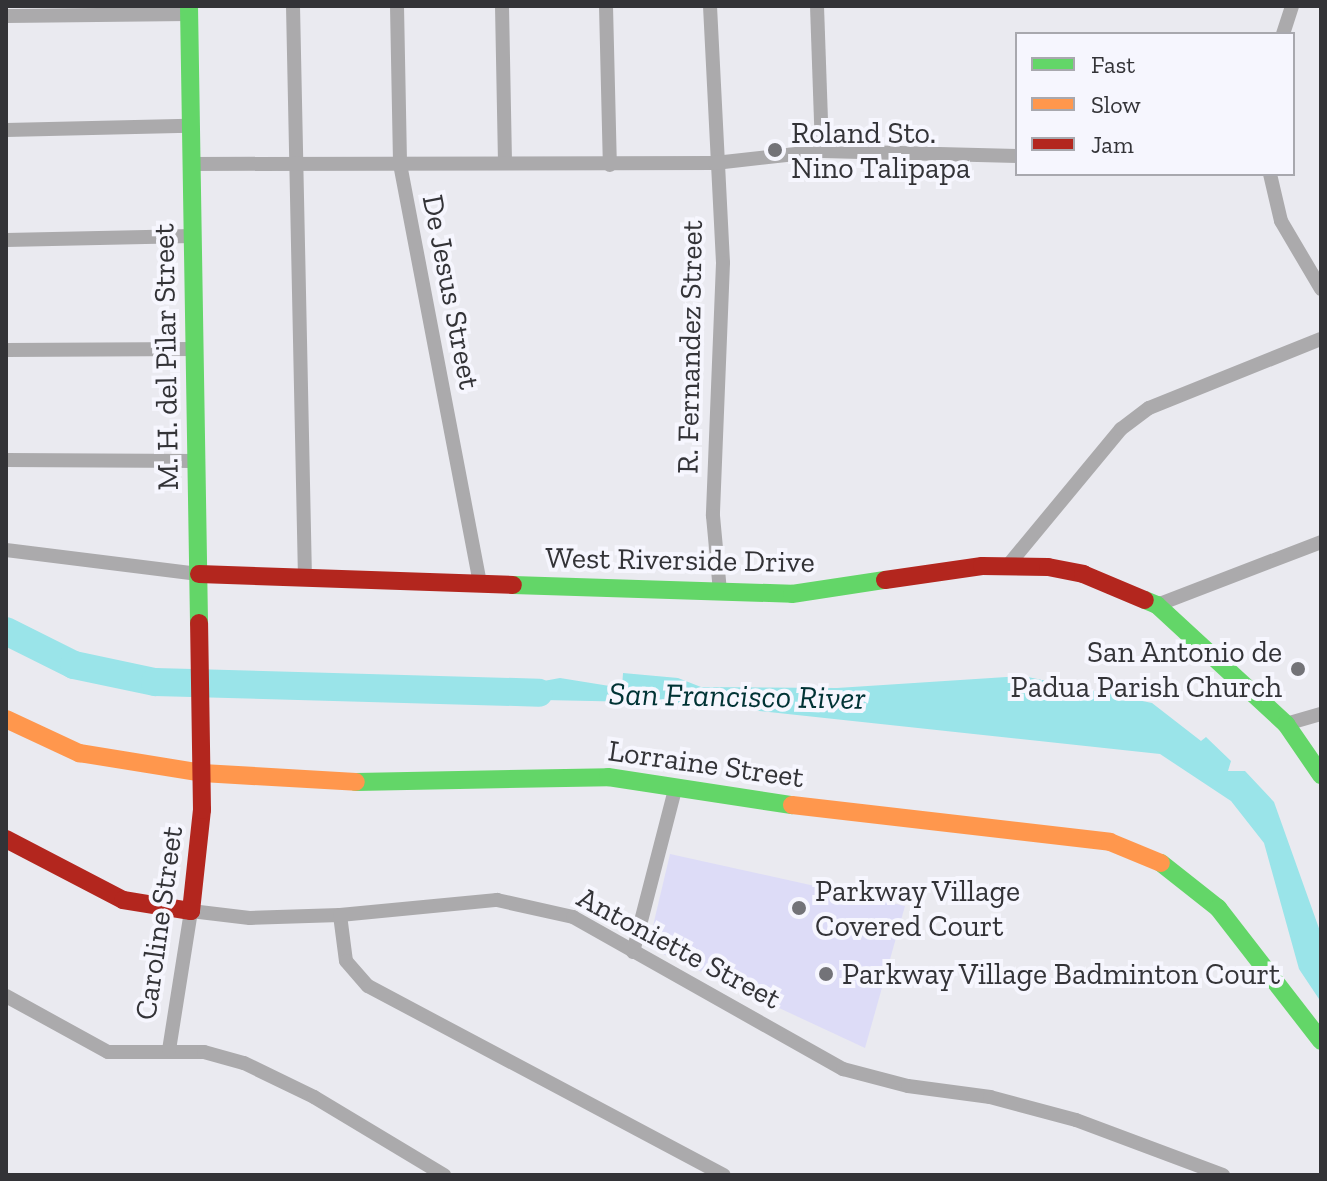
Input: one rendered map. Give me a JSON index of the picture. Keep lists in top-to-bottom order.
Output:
{
  "streets": {
    "street": [
      "De Jesus Street",
      "R. Fernandez Street",
      "M. H. del Pilar Street",
      "West Riverside Drive",
      "Lorraine Street",
      "Caroline Street",
      "Antoniette Street"
    ]
  },
  "crossings": [
    ["De Jesus Street", "West Riverside Drive"],
    ["R. Fernandez Street", "West Riverside Drive"],
    ["M. H. del Pilar Street", "West Riverside Drive"],
    ["M. H. del Pilar Street", "Caroline Street"],
    ["Lorraine Street", "Caroline Street"],
    ["Caroline Street", "Antoniette Street"]
  ],
  "water": ["San Francisco River"],
  "places": [
    "Roland Sto. Nino Talipapa",
    "San Antonio de Padua Parish Church",
    "Parkway Village Covered Court",
    "Parkway Village Badminton Court"
  ],
  "legend": ["Fast", "Slow", "Jam"]
}
